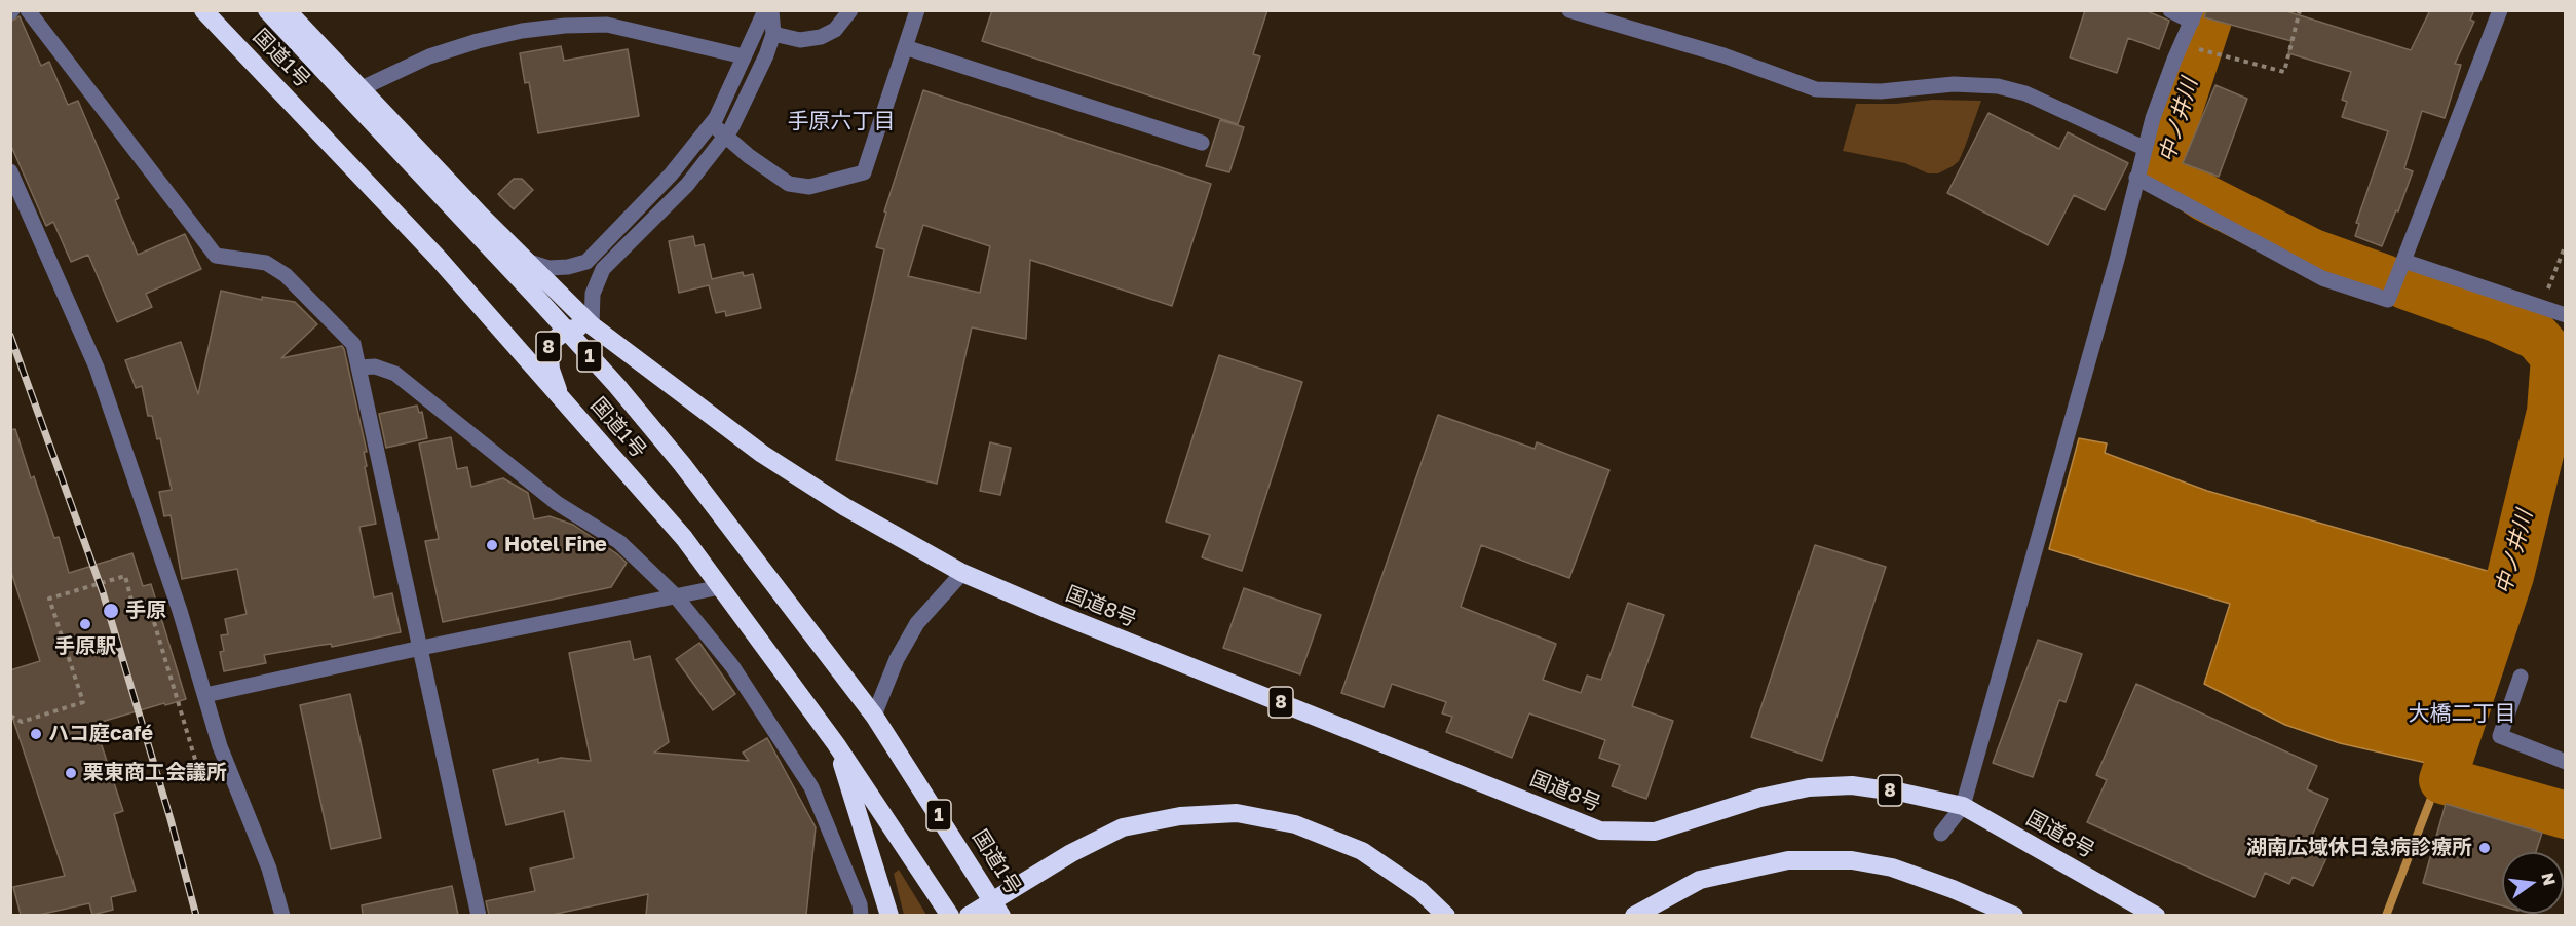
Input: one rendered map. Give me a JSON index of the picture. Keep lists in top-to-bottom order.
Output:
{
  "streets": {
    "highway": [
      "国道1号",
      "8",
      "1",
      "国道8号"
    ]
  },
  "crossings": [
    ["国道1号", "8"],
    ["8", "国道8号"]
  ],
  "districts": ["手原六丁目", "大橋二丁目"],
  "water": ["中ノ井川"],
  "places": [
    "Hotel Fine",
    "手原",
    "手原駅",
    "ハコ庭café",
    "栗東商工会議所",
    "湖南広域休日急病診療所"
  ],
  "north": "right"
}
